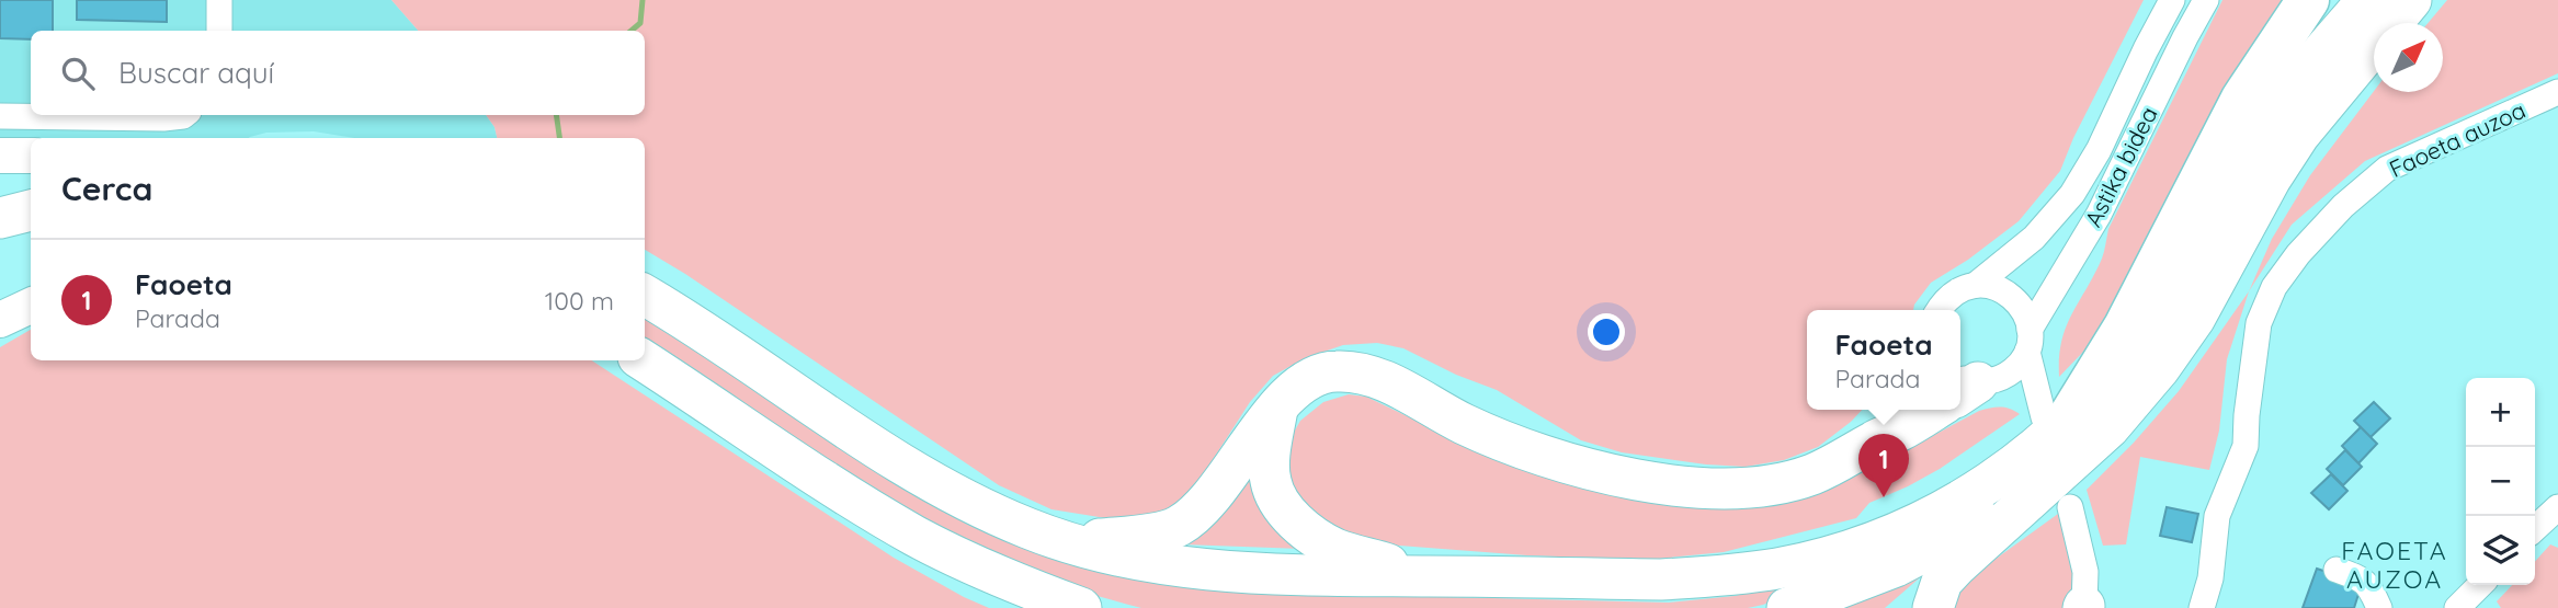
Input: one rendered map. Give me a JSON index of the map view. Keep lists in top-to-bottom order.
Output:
{
  "streets": {
    "street": ["Faoeta auzoa", "Astika bidea"]
  },
  "districts": ["FAOETA AUZOA"],
  "north": "top right",
  "page": {
    "search": "Buscar aquí",
    "heading": "Cerca",
    "list": [
      {
        "mark": "1",
        "name": "Faoeta",
        "note": "Parada",
        "value": "100 m"
      }
    ],
    "popup": ["Faoeta", "Parada"],
    "map_buttons": ["+", "−"],
    "pins": "1"
  }
}
